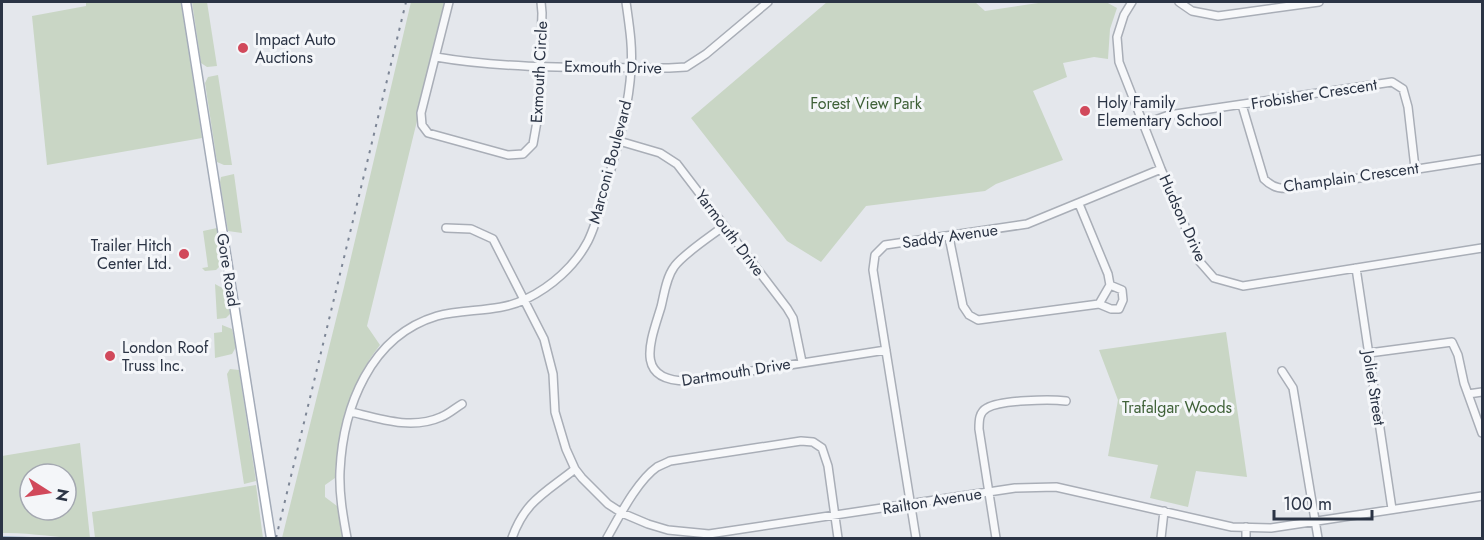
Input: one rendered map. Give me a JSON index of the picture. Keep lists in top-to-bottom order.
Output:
{
  "streets": {
    "main road": ["Gore Road"],
    "street": [
      "Exmouth Drive",
      "Exmouth Circle",
      "Frobisher Crescent",
      "Marconi Boulevard",
      "Champlain Crescent",
      "Hudson Drive",
      "Yarmouth Drive",
      "Saddy Avenue",
      "Dartmouth Drive",
      "Joliet Street",
      "Railton Avenue"
    ]
  },
  "crossings": [
    ["Exmouth Drive", "Exmouth Circle"],
    ["Exmouth Drive", "Marconi Boulevard"],
    ["Frobisher Crescent", "Champlain Crescent"],
    ["Frobisher Crescent", "Hudson Drive"],
    ["Marconi Boulevard", "Yarmouth Drive"],
    ["Marconi Boulevard", "Railton Avenue"],
    ["Hudson Drive", "Saddy Avenue"],
    ["Hudson Drive", "Joliet Street"],
    ["Yarmouth Drive", "Dartmouth Drive"],
    ["Saddy Avenue", "Dartmouth Drive"],
    ["Saddy Avenue", "Railton Avenue"],
    ["Joliet Street", "Railton Avenue"]
  ],
  "parks": ["Forest View Park", "Trafalgar Woods"],
  "places": [
    "Impact Auto Auctions",
    "Holy Family Elementary School",
    "Trailer Hitch Center Ltd.",
    "London Roof Truss Inc."
  ],
  "scale_bar": "100 m",
  "north": "right"
}
